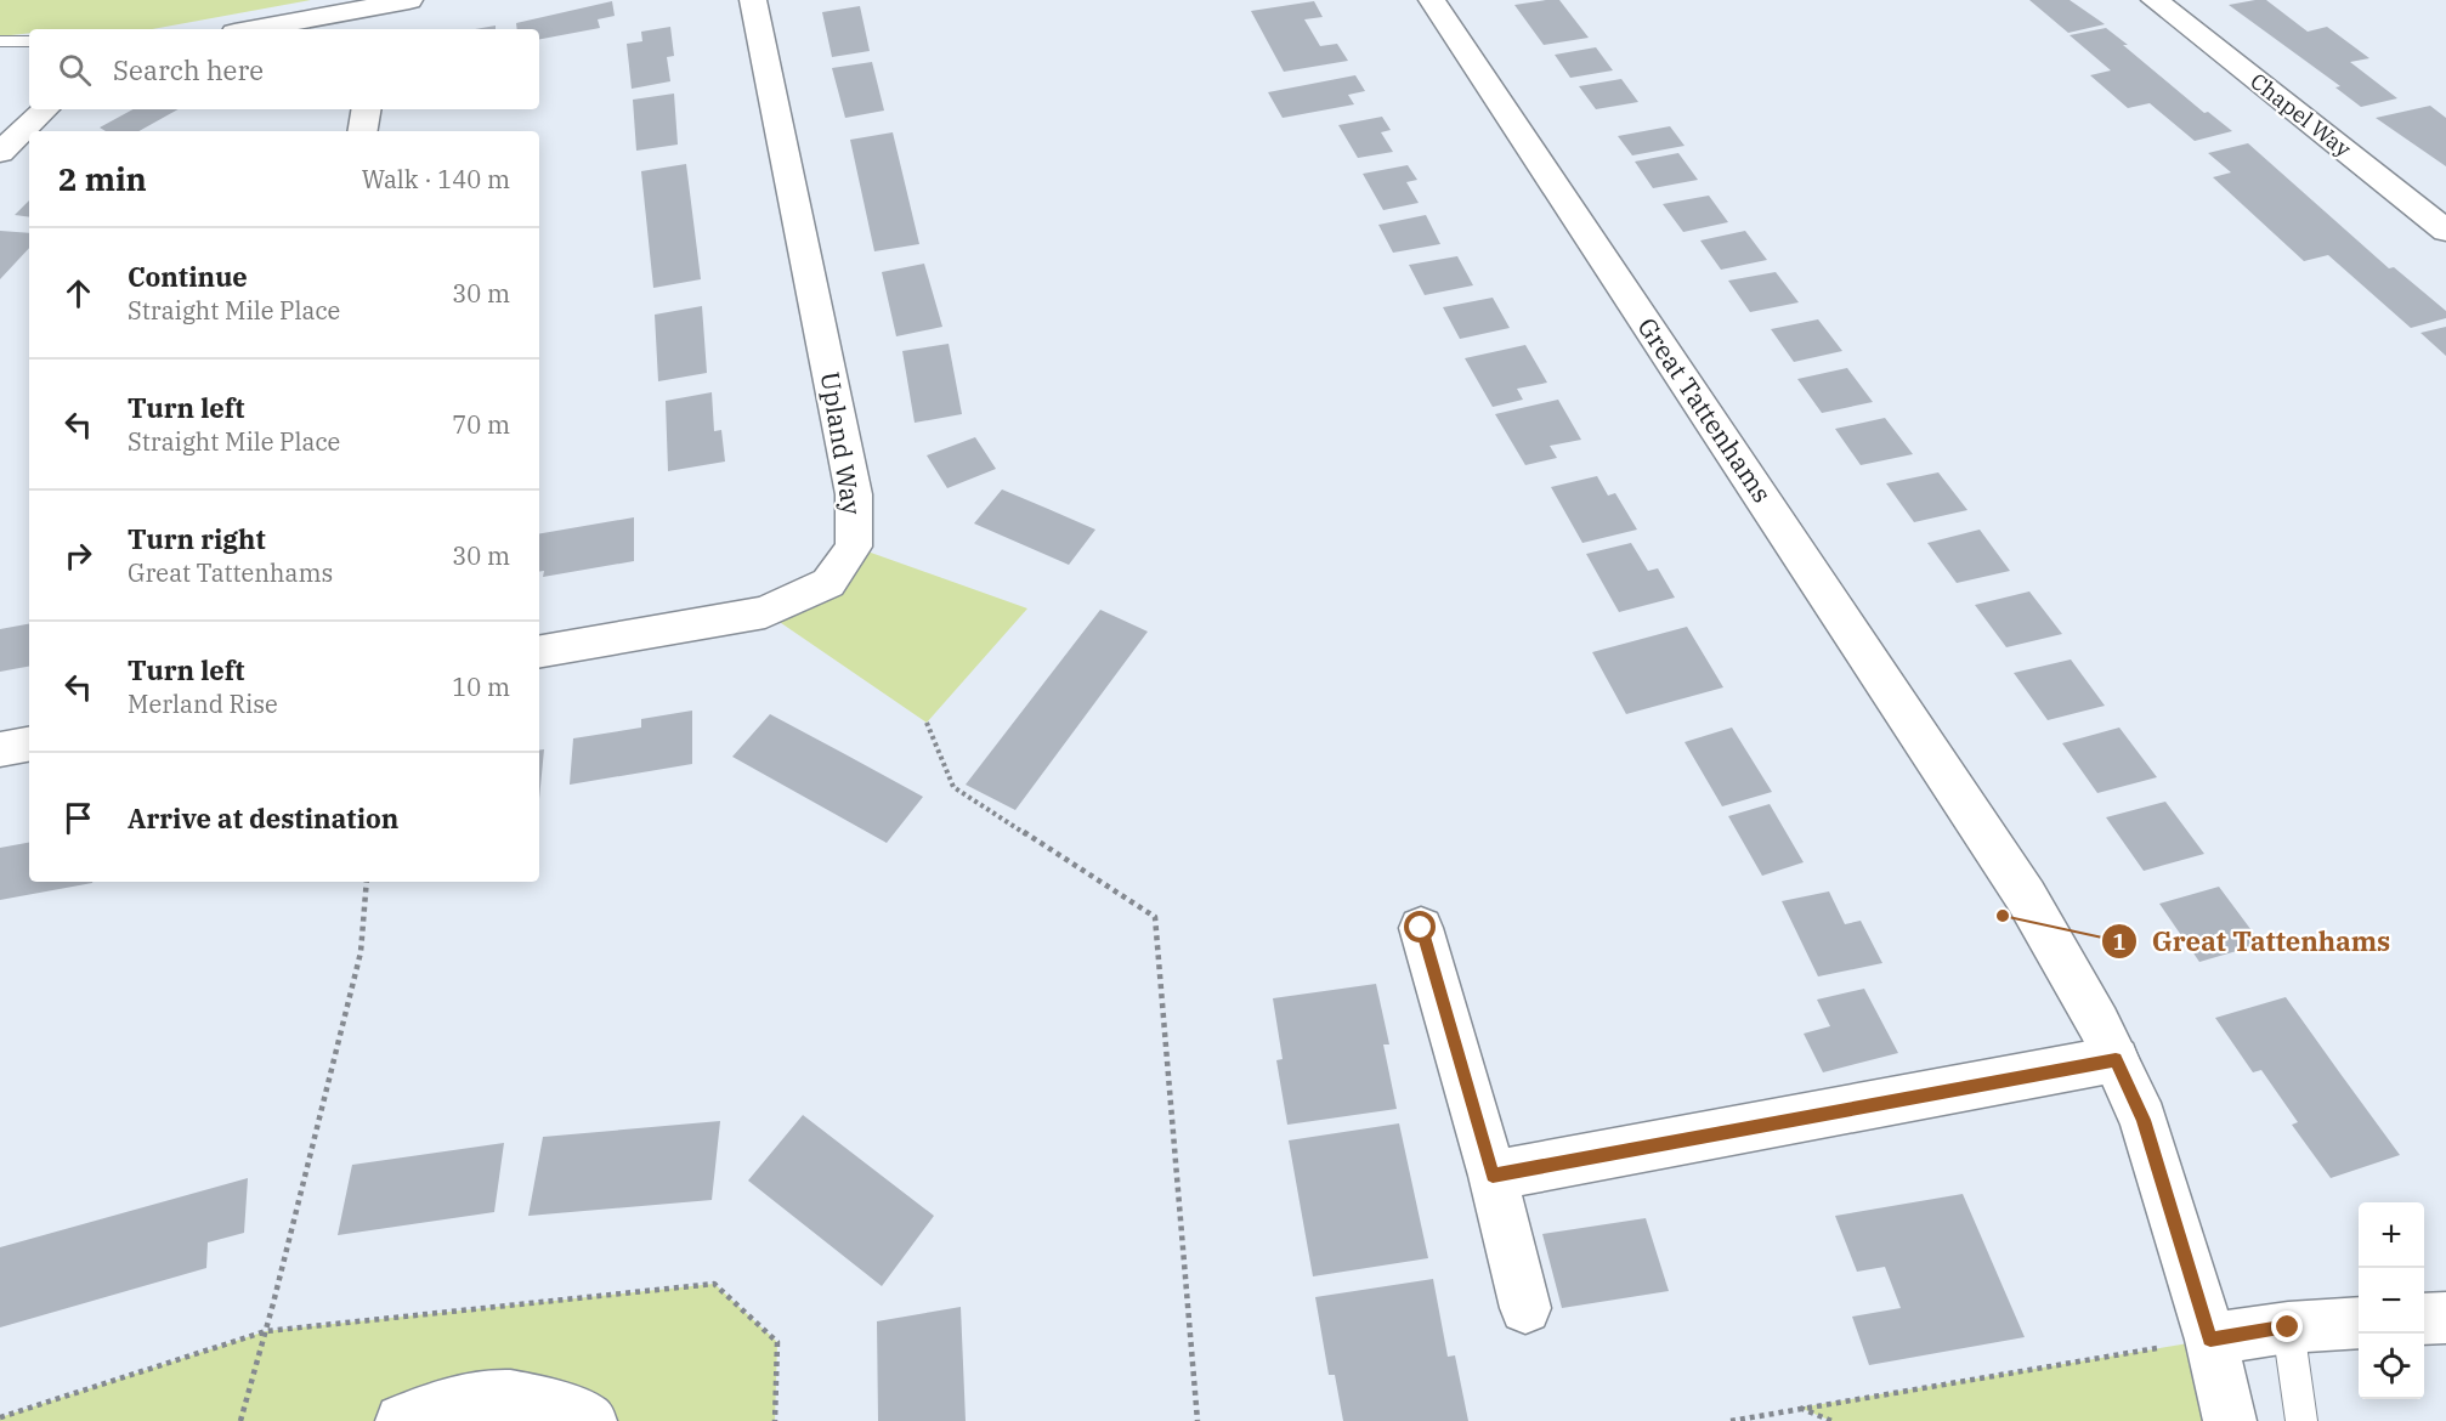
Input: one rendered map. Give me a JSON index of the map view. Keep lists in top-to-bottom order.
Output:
{
  "streets": {
    "street": ["Chapel Way", "Great Tattenhams", "Upland Way"]
  },
  "places": ["Great Tattenhams"],
  "page": {
    "search": "Search here",
    "heading": ["2 min", "Walk · 140 m"],
    "list": [
      ["Continue", "Straight Mile Place", "30 m"],
      ["Turn left", "Straight Mile Place", "70 m"],
      ["Turn right", "Great Tattenhams", "30 m"],
      ["Turn left", "Merland Rise", "10 m"],
      "Arrive at destination"
    ],
    "map_buttons": ["+", "−"]
  }
}
